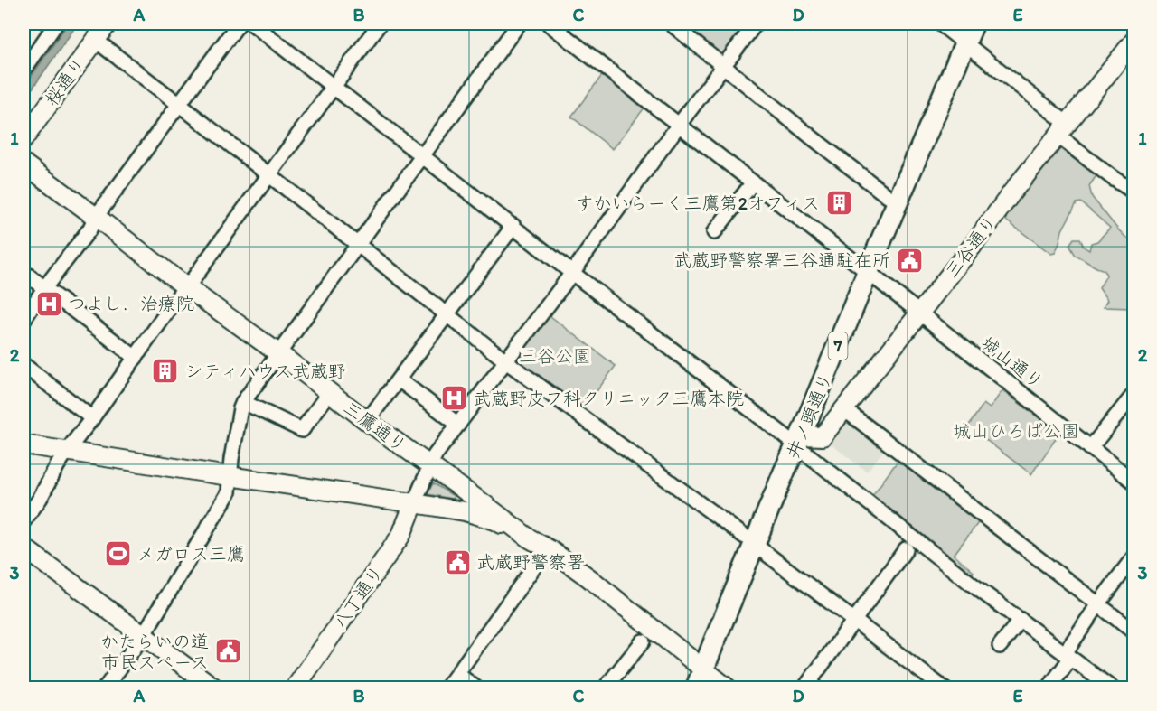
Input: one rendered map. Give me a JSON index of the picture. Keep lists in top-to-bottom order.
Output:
{
  "streets": {
    "main road": ["7", "井ノ頭通り"],
    "street": [
      "桜通り",
      "三谷通り",
      "城山通り",
      "三鷹通り",
      "八丁通り"
    ]
  },
  "crossings": [
    ["三谷通り", "城山通り"],
    ["三谷通り", "井ノ頭通り"],
    ["城山通り", "井ノ頭通り"],
    ["井ノ頭通り", "三鷹通り"]
  ],
  "parks": ["三谷公園", "城山ひろば公園"],
  "places": {
    "building": ["すかいらーく三鷹第2オフィス", "シティハウス武蔵野"],
    "public building": ["武蔵野警察署三谷通駐在所", "武蔵野警察署", "かたらいの道 市民スペース"],
    "hospital": ["つよし．治療院", "武蔵野皮フ科クリニック三鷹本院"],
    "sports": ["メガロス三鷹"]
  },
  "grid": {
    "columns": [
      "A",
      "B",
      "C",
      "D",
      "E"
    ],
    "rows": ["1", "2", "3"]
  }
}
